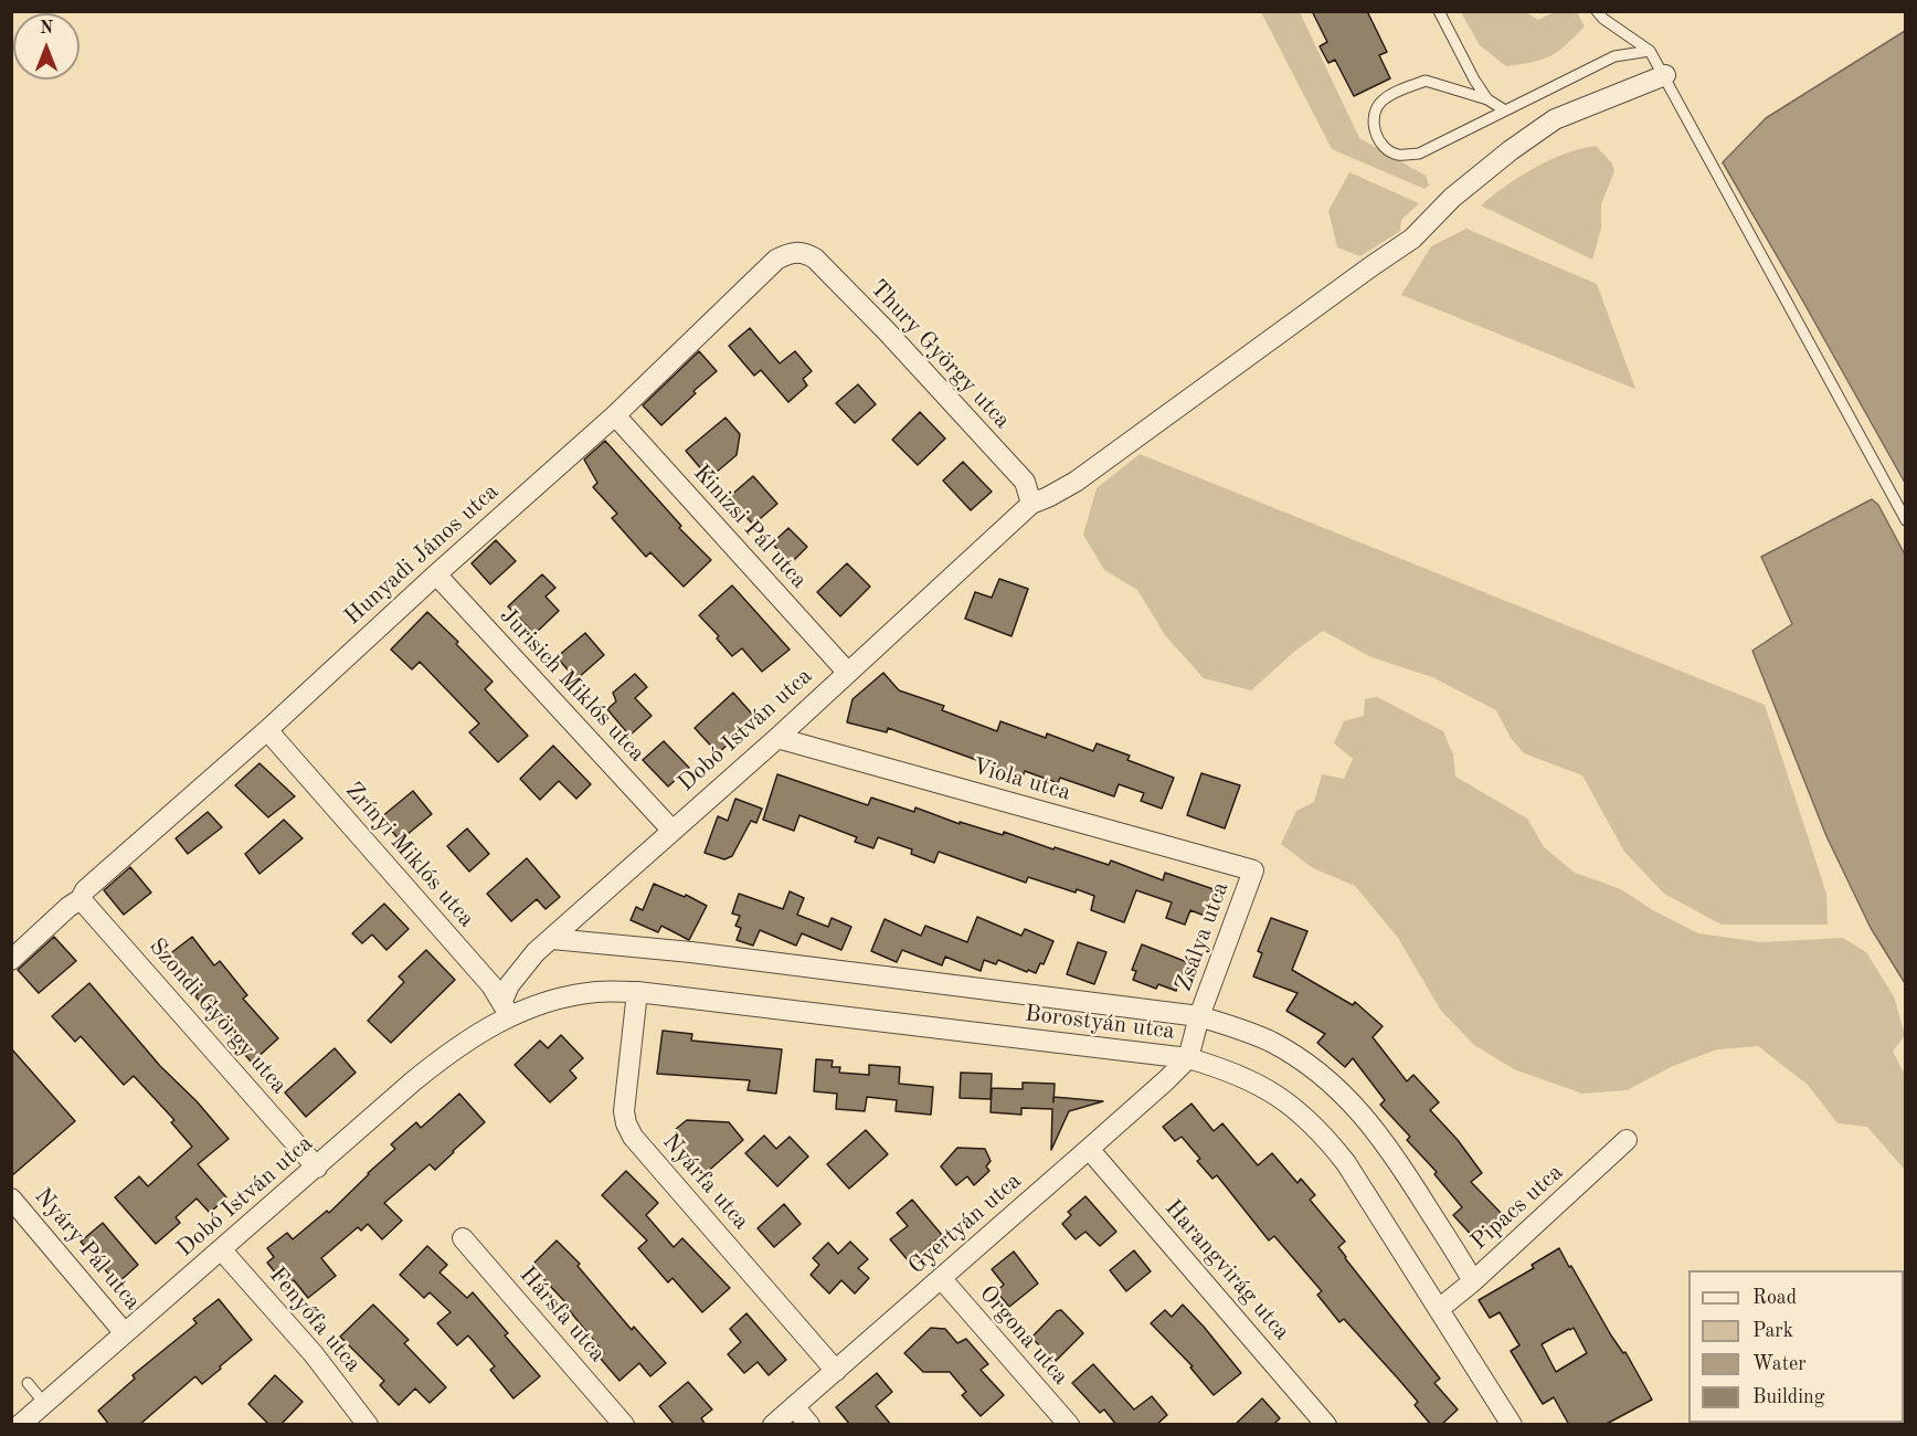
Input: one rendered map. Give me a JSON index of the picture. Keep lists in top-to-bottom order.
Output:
{
  "streets": {
    "street": [
      "Thury György utca",
      "Kinizsi Pál utca",
      "Hunyadi János utca",
      "Jurisich Miklós utca",
      "Dobó István utca",
      "Viola utca",
      "Zrínyi Miklós utca",
      "Zsálya utca",
      "Szondi György utca",
      "Borostyán utca",
      "Nyárfa utca",
      "Pipacs utca",
      "Gyertyán utca",
      "Nyáry Pál utca",
      "Harangvirág utca",
      "Hársfa utca",
      "Fenyőfa utca",
      "Orgona utca"
    ]
  },
  "crossings": [
    ["Thury György utca", "Hunyadi János utca"],
    ["Thury György utca", "Dobó István utca"],
    ["Kinizsi Pál utca", "Hunyadi János utca"],
    ["Kinizsi Pál utca", "Dobó István utca"],
    ["Hunyadi János utca", "Jurisich Miklós utca"],
    ["Hunyadi János utca", "Zrínyi Miklós utca"],
    ["Hunyadi János utca", "Szondi György utca"],
    ["Jurisich Miklós utca", "Dobó István utca"],
    ["Dobó István utca", "Viola utca"],
    ["Dobó István utca", "Zrínyi Miklós utca"],
    ["Dobó István utca", "Szondi György utca"],
    ["Dobó István utca", "Borostyán utca"],
    ["Dobó István utca", "Nyáry Pál utca"],
    ["Dobó István utca", "Fenyőfa utca"],
    ["Viola utca", "Zsálya utca"],
    ["Zrínyi Miklós utca", "Borostyán utca"],
    ["Zsálya utca", "Borostyán utca"],
    ["Zsálya utca", "Gyertyán utca"],
    ["Borostyán utca", "Nyárfa utca"],
    ["Borostyán utca", "Pipacs utca"],
    ["Borostyán utca", "Gyertyán utca"],
    ["Nyárfa utca", "Gyertyán utca"],
    ["Gyertyán utca", "Harangvirág utca"],
    ["Gyertyán utca", "Orgona utca"]
  ],
  "legend": [
    "Road",
    "Park",
    "Water",
    "Building"
  ],
  "north": "top"
}
